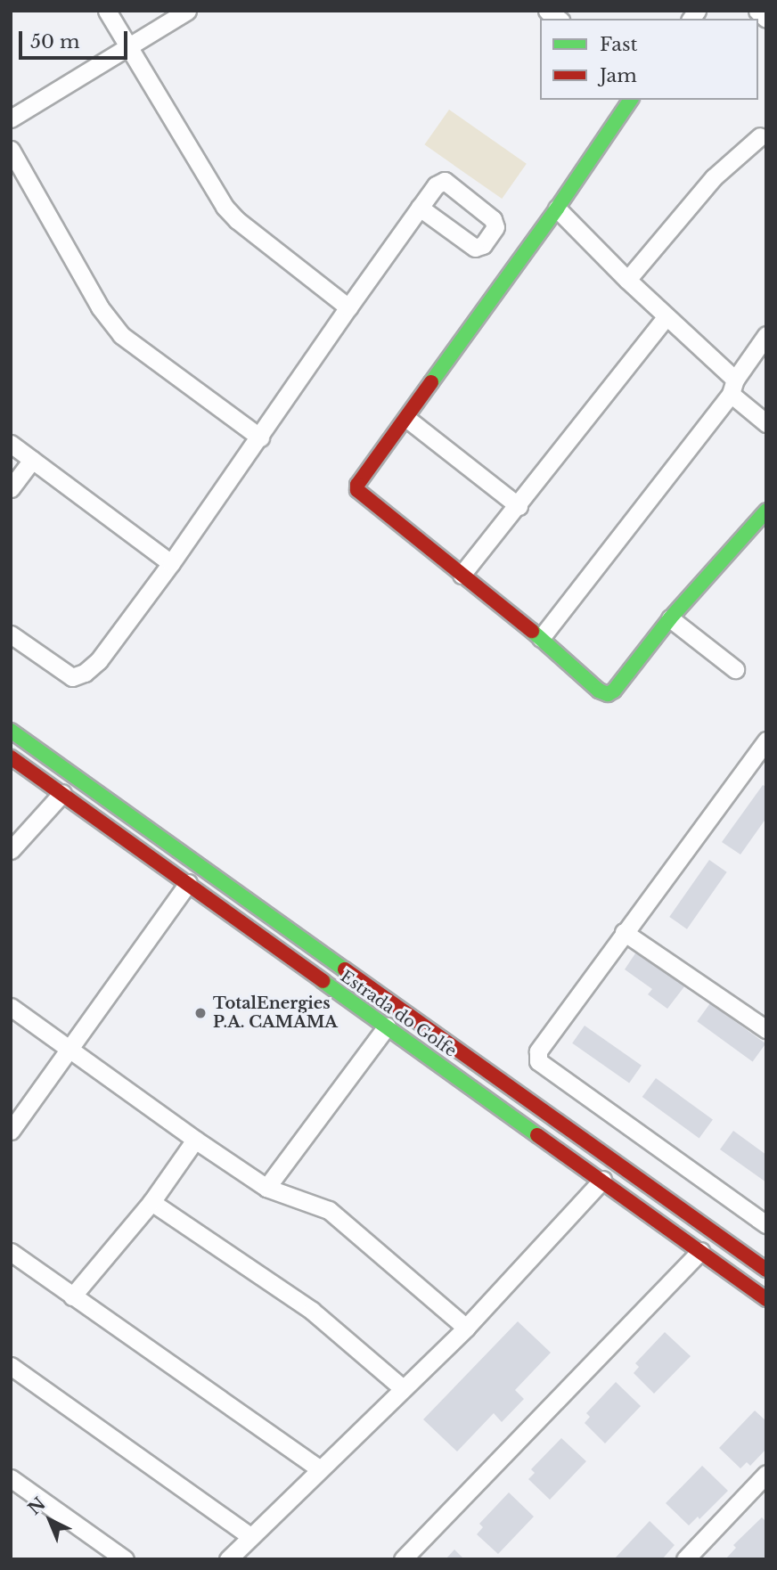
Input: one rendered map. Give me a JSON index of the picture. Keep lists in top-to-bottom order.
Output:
{
  "streets": {
    "main road": ["Estrada do Golfe"]
  },
  "places": ["TotalEnergies P.A. CAMAMA"],
  "legend": ["Fast", "Jam"],
  "scale_bar": "50 m",
  "north": "top left"
}
